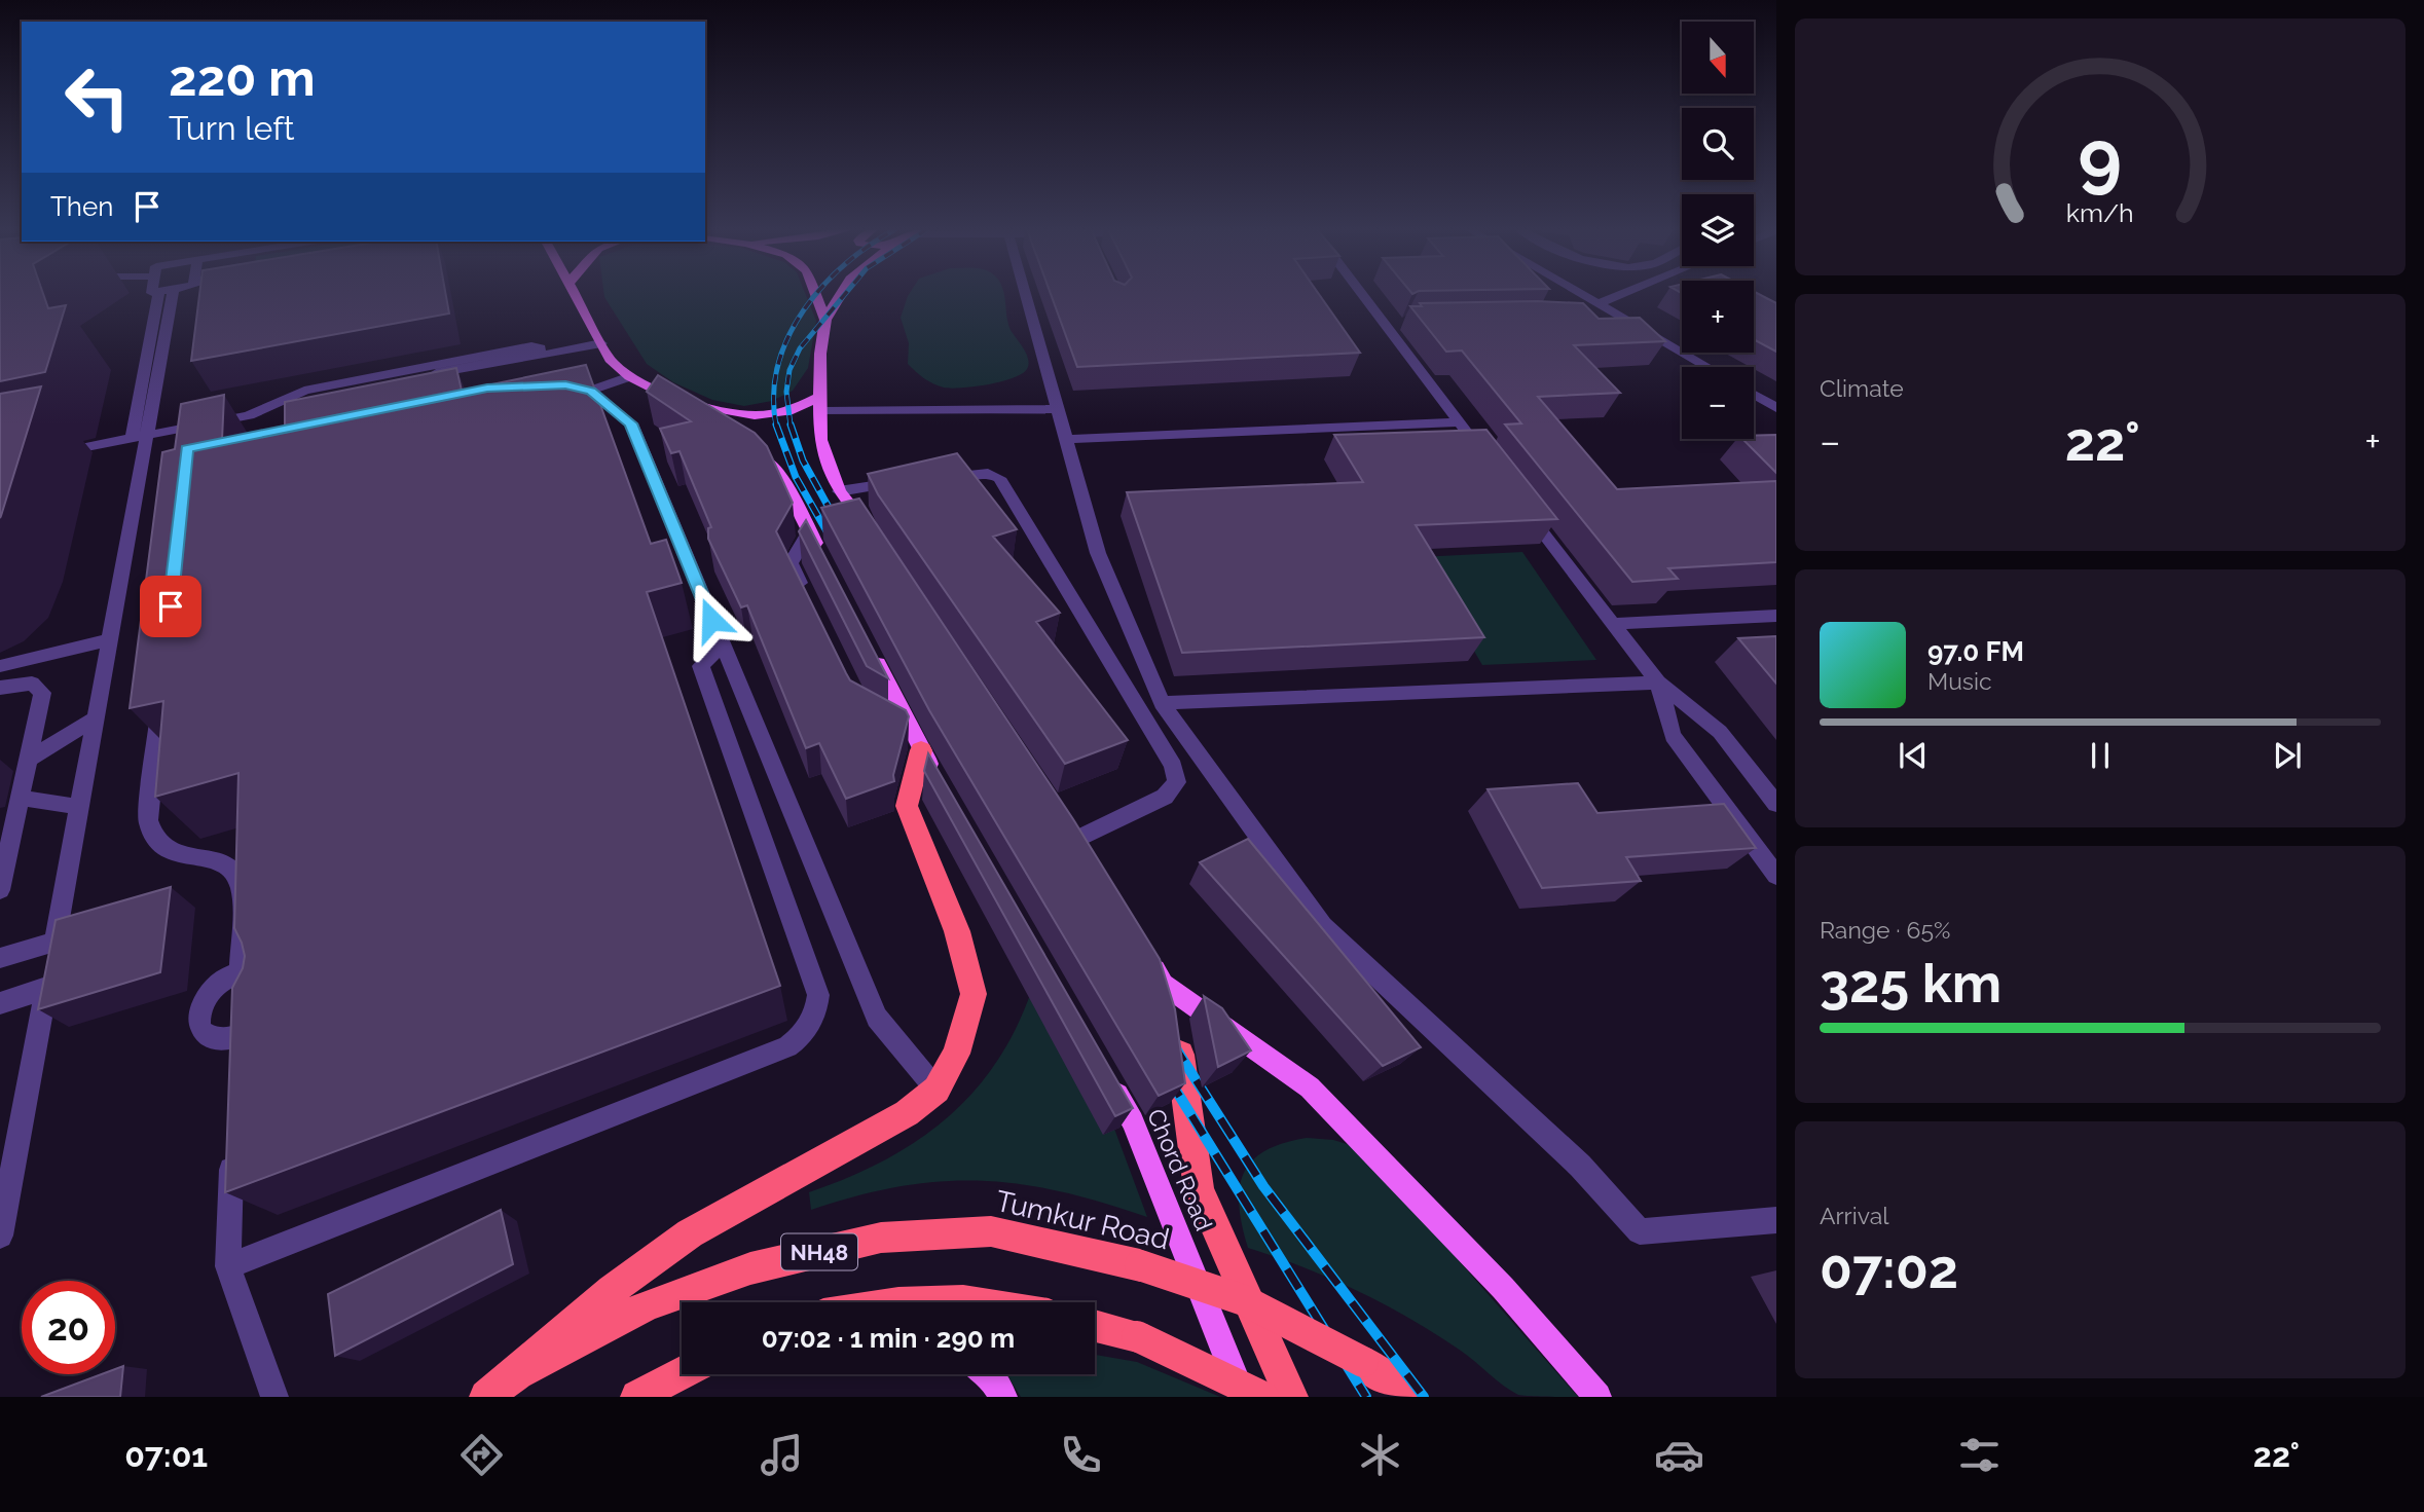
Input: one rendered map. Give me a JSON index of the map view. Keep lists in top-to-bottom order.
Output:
{
  "streets": {
    "highway": ["Tumkur Road", "NH48"],
    "main road": ["Chord Road"]
  },
  "north": "bottom",
  "page": {
    "map_buttons": ["+", "−"],
    "turn": ["220 m", "Turn left"],
    "then": "Then",
    "tile": [
      "Climate",
      ["Range · 65%", "325 km"],
      ["Arrival", "07:02"]
    ],
    "heat": ["−", "22°", "+"],
    "song": ["97.0 FM", "Music"],
    "limit": "20",
    "trip": "07:02 · 1 min · 290 m",
    "tabs": ["07:01", "22°"],
    "gauge": ["9", "km/h"]
  }
}
